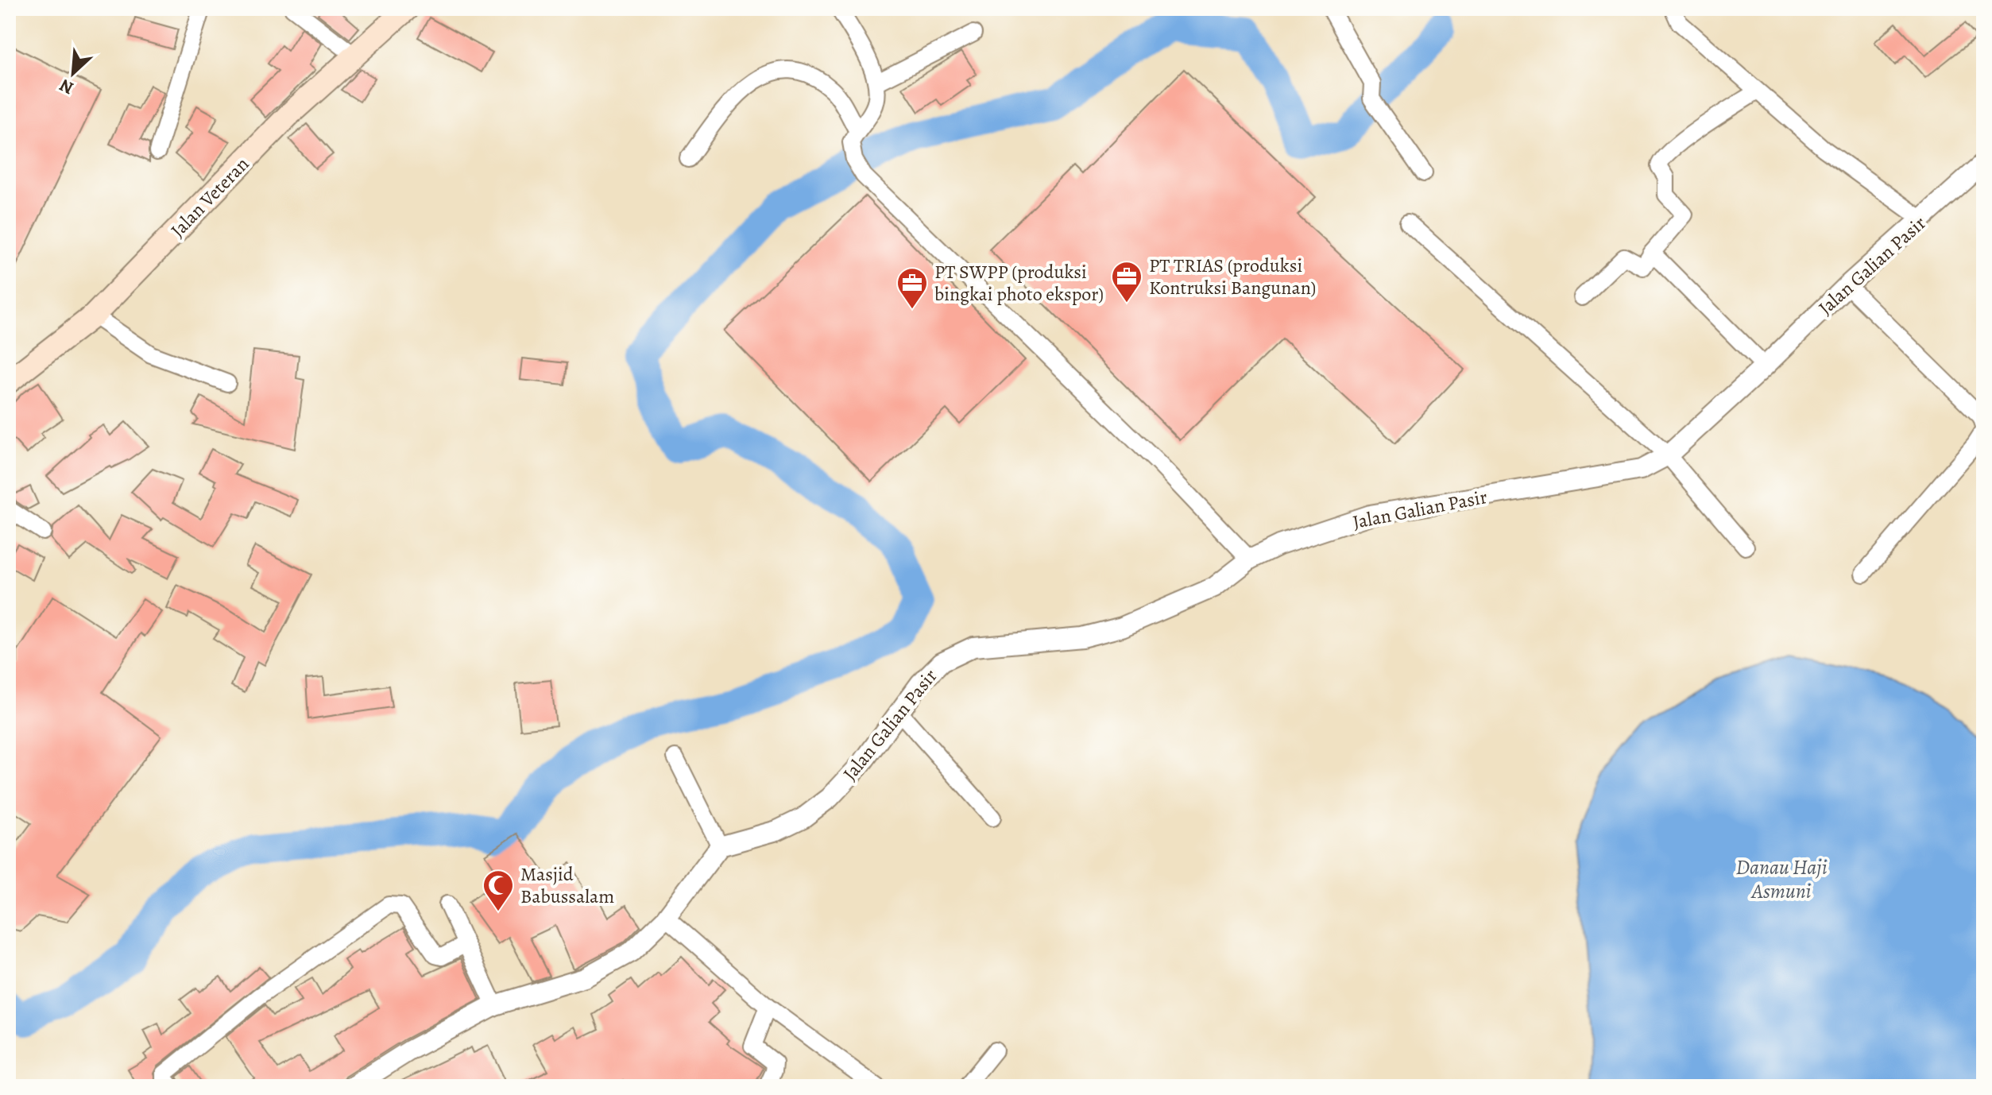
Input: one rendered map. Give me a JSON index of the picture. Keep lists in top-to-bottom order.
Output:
{
  "streets": {
    "main road": ["Jalan Veteran"],
    "street": ["Jalan Galian Pasir"]
  },
  "water": ["Danau Haji Asmuni"],
  "places": {
    "office": ["PT TRIAS (produksi Kontruksi Bangunan)", "PT SWPP (produksi bingkai photo ekspor)"],
    "mosque": ["Masjid Babussalam"]
  },
  "north": "bottom left"
}
